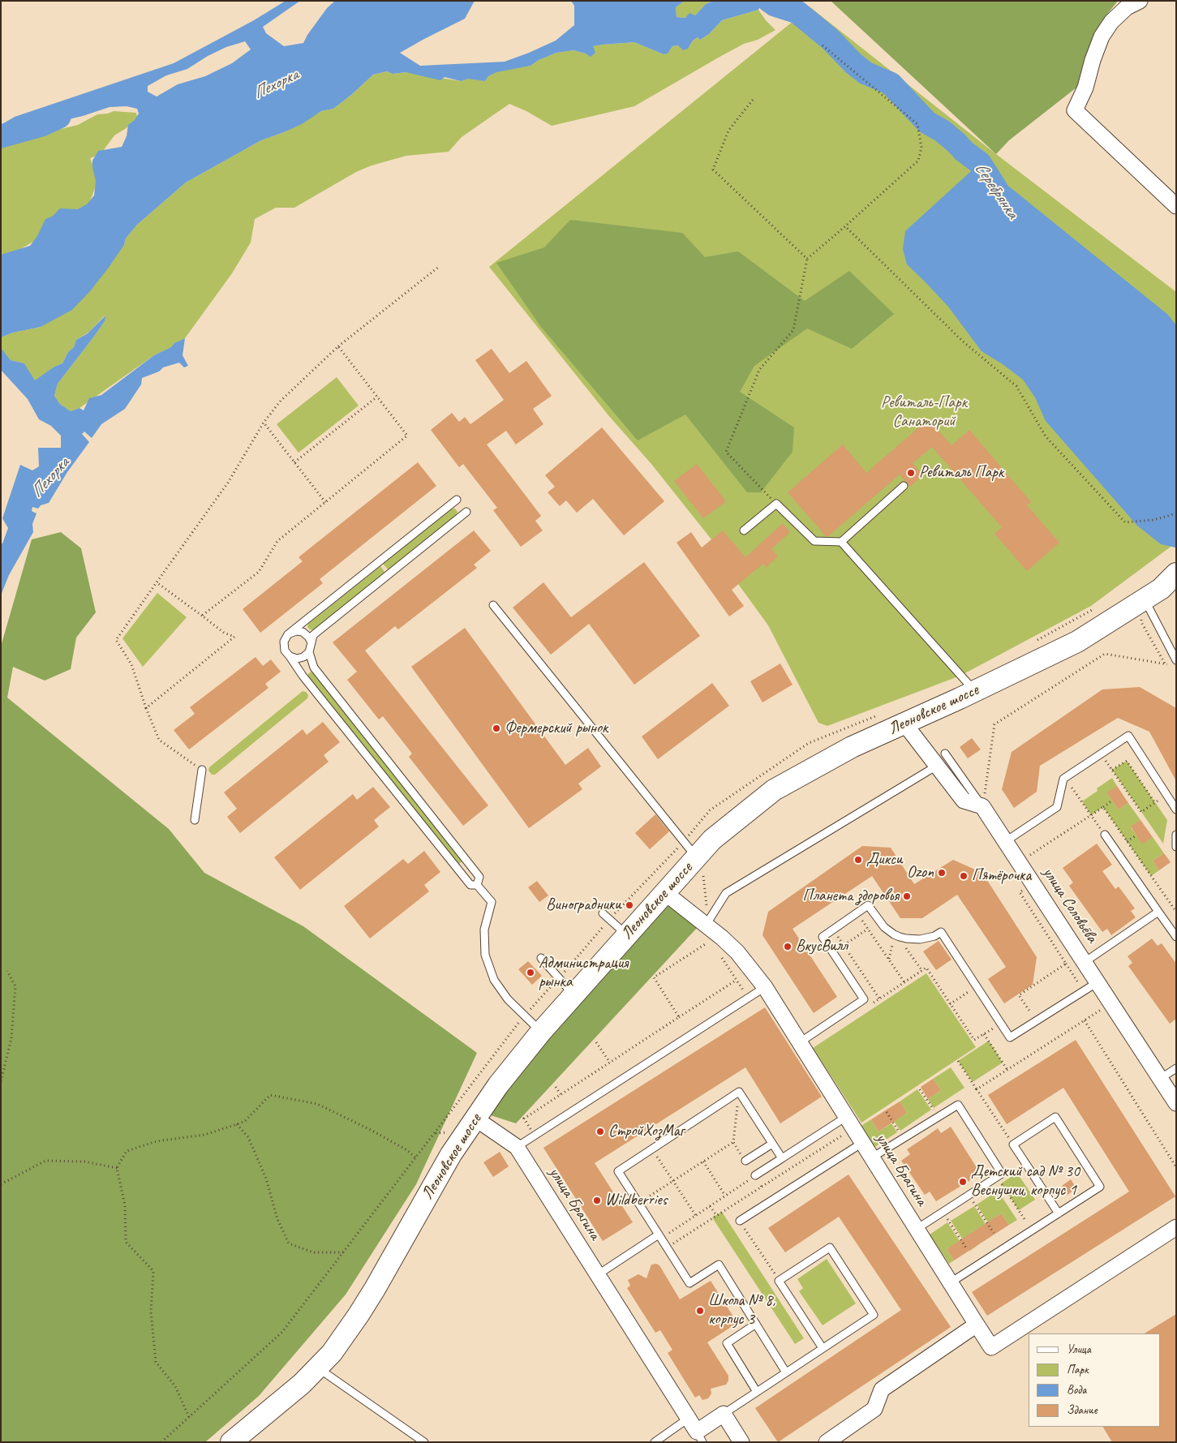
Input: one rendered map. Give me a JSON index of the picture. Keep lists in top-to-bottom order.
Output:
{
  "streets": {
    "main road": ["Леоновское шоссе"],
    "street": ["улица Соловьёва", "улица Брагина"]
  },
  "crossings": [
    ["Леоновское шоссе", "улица Брагина"]
  ],
  "water": ["Пехорка", "Серебрянка"],
  "parks": ["Ревиталь-Парк Санаторий"],
  "places": [
    "Ревиталь Парк",
    "Фермерский рынок",
    "Дикси",
    "Ozon",
    "Пятёрочка",
    "Планета здоровья",
    "Виноградники",
    "ВкусВилл",
    "Администрация рынка",
    "СтройХозМаг",
    "Детский сад № 30 Веснушки, корпус 1",
    "Wildberries",
    "Школа № 8, корпус 3"
  ],
  "legend": [
    "Улица",
    "Парк",
    "Вода",
    "Здание"
  ]
}
